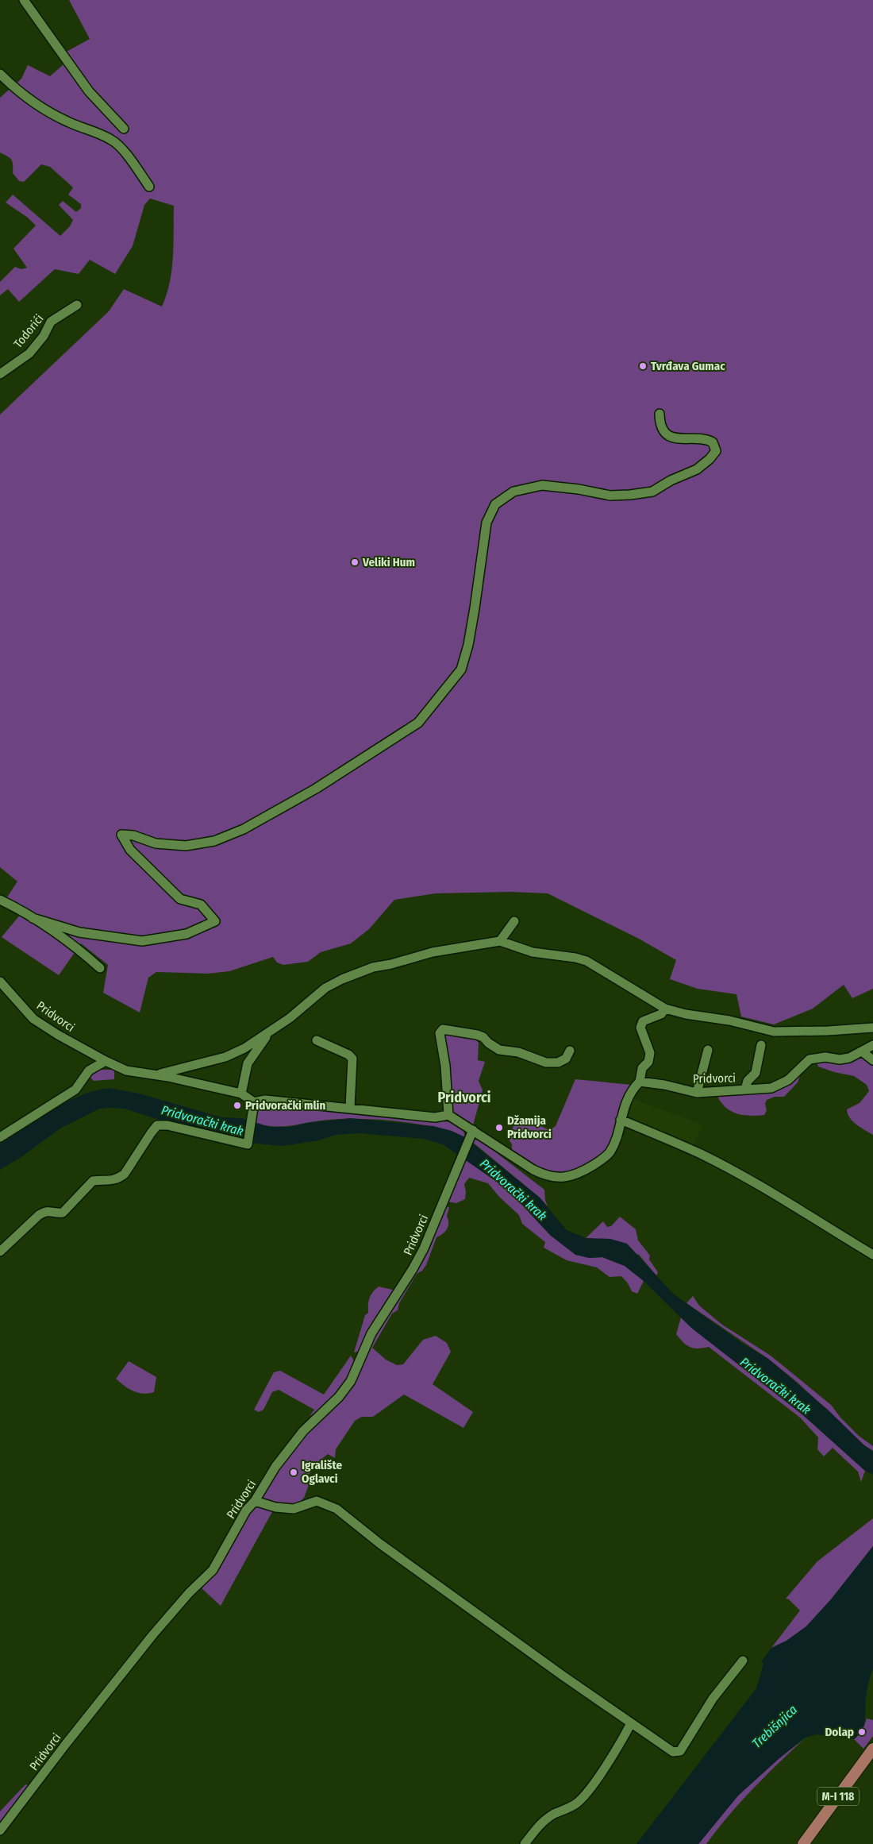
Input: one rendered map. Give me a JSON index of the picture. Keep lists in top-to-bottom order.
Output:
{
  "streets": {
    "main road": ["M-I 118"],
    "street": ["Todorići", "Pridvorci"]
  },
  "districts": ["Pridvorci"],
  "water": ["Pridvorački krak", "Trebišnjica"],
  "places": [
    "Tvrđava Gumac",
    "Veliki Hum",
    "Pridvorački mlin",
    "Džamija Pridvorci",
    "Igralište Oglavci",
    "Dolap"
  ]
}
